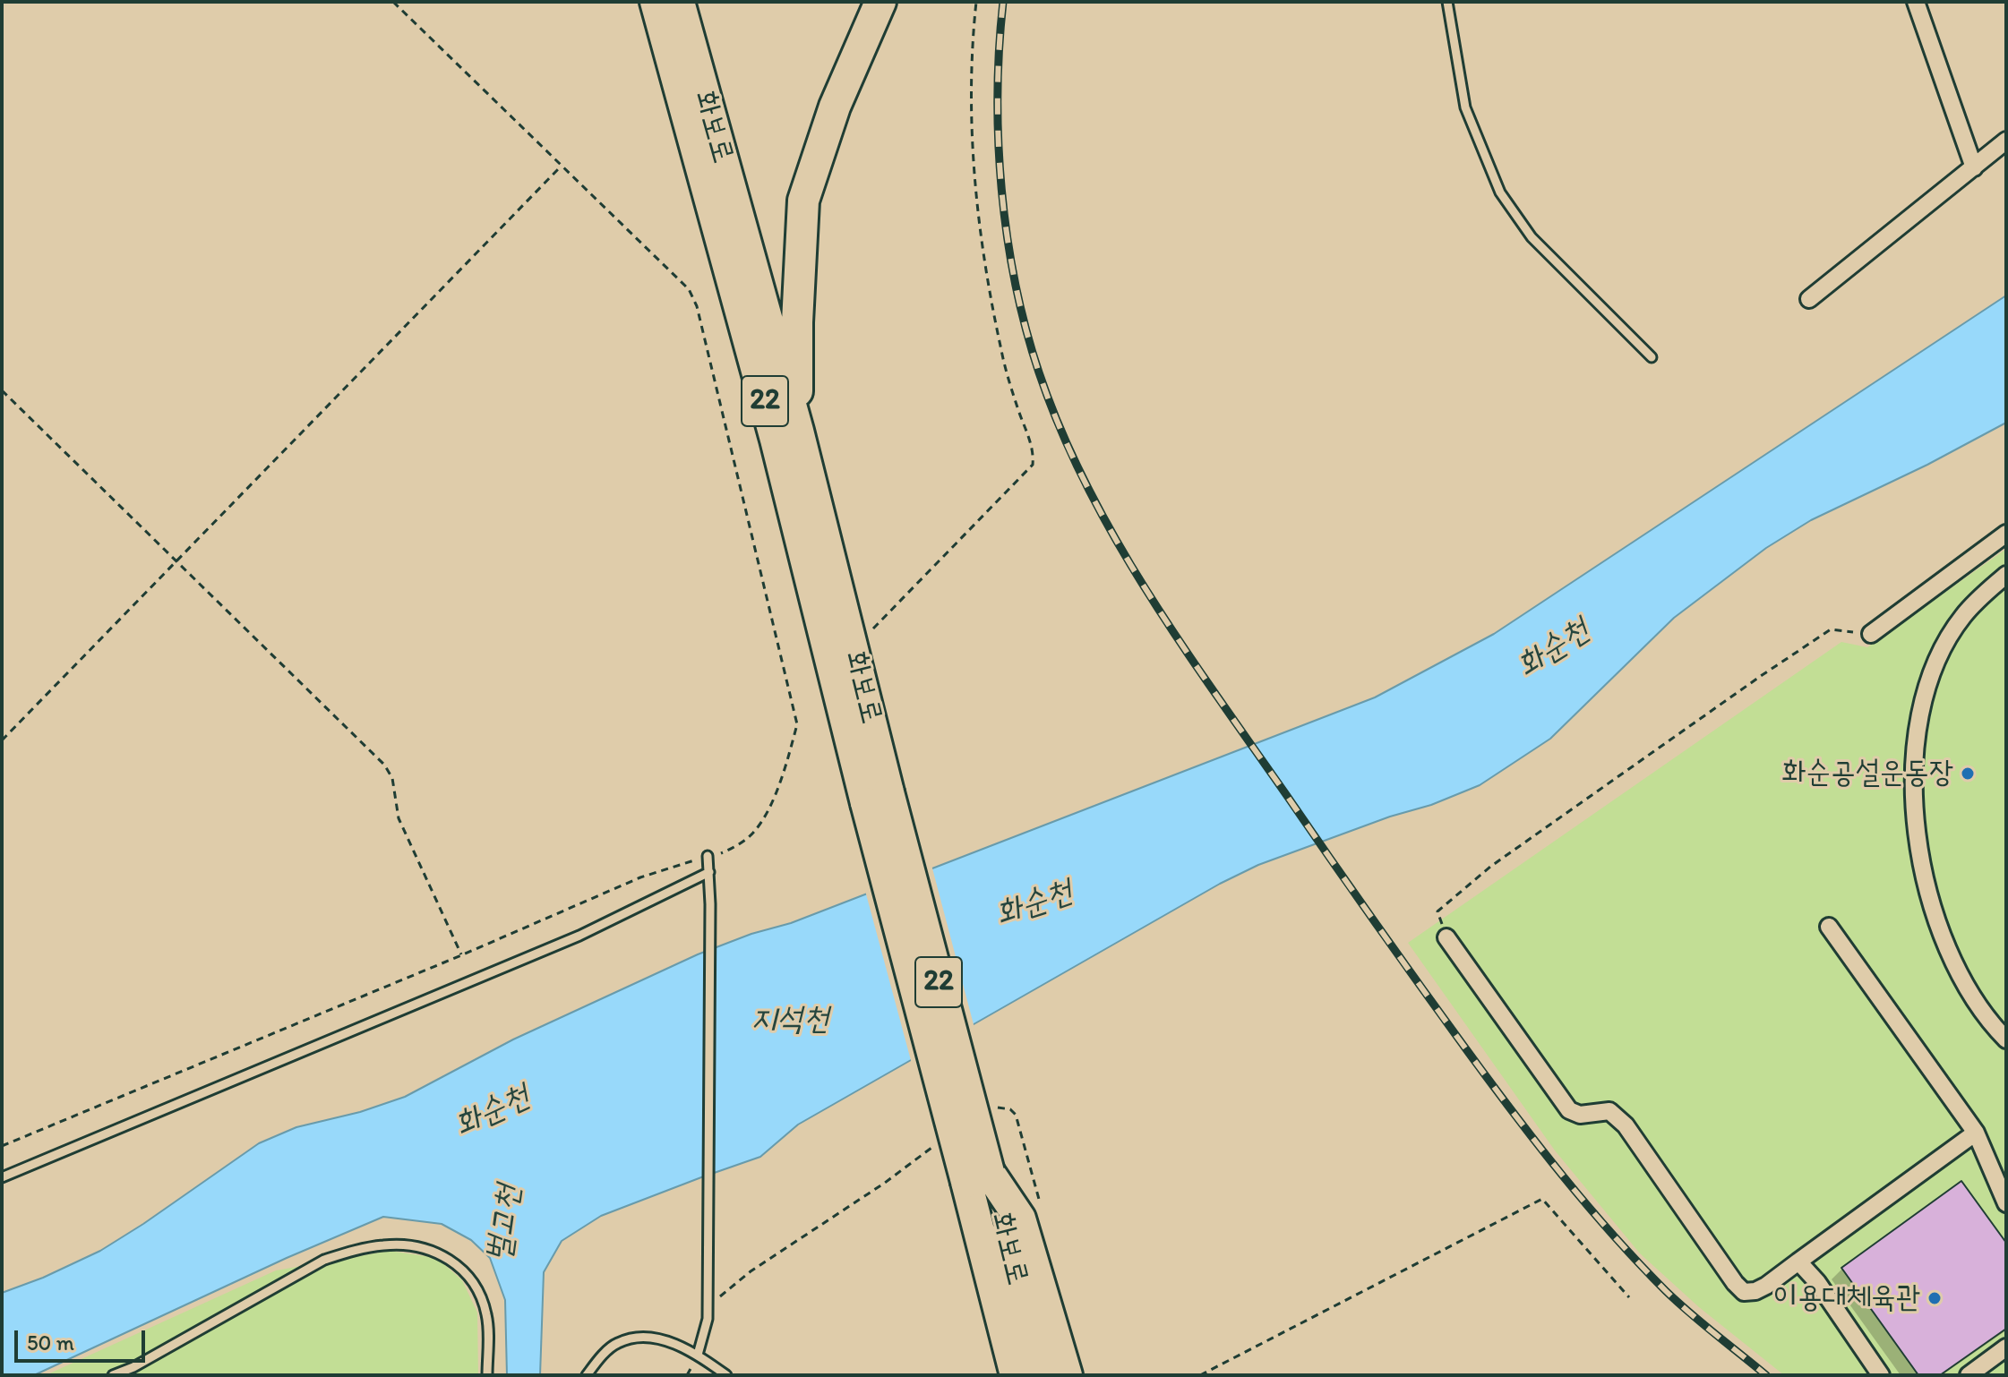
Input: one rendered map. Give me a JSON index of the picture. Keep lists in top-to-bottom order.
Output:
{
  "streets": {
    "highway": ["화보로", "22"]
  },
  "crossings": [
    ["화보로", "22"]
  ],
  "water": ["화순천", "지석천", "벌고천"],
  "places": ["화순공설운동장", "이용대체육관"],
  "scale_bar": "50 m"
}
